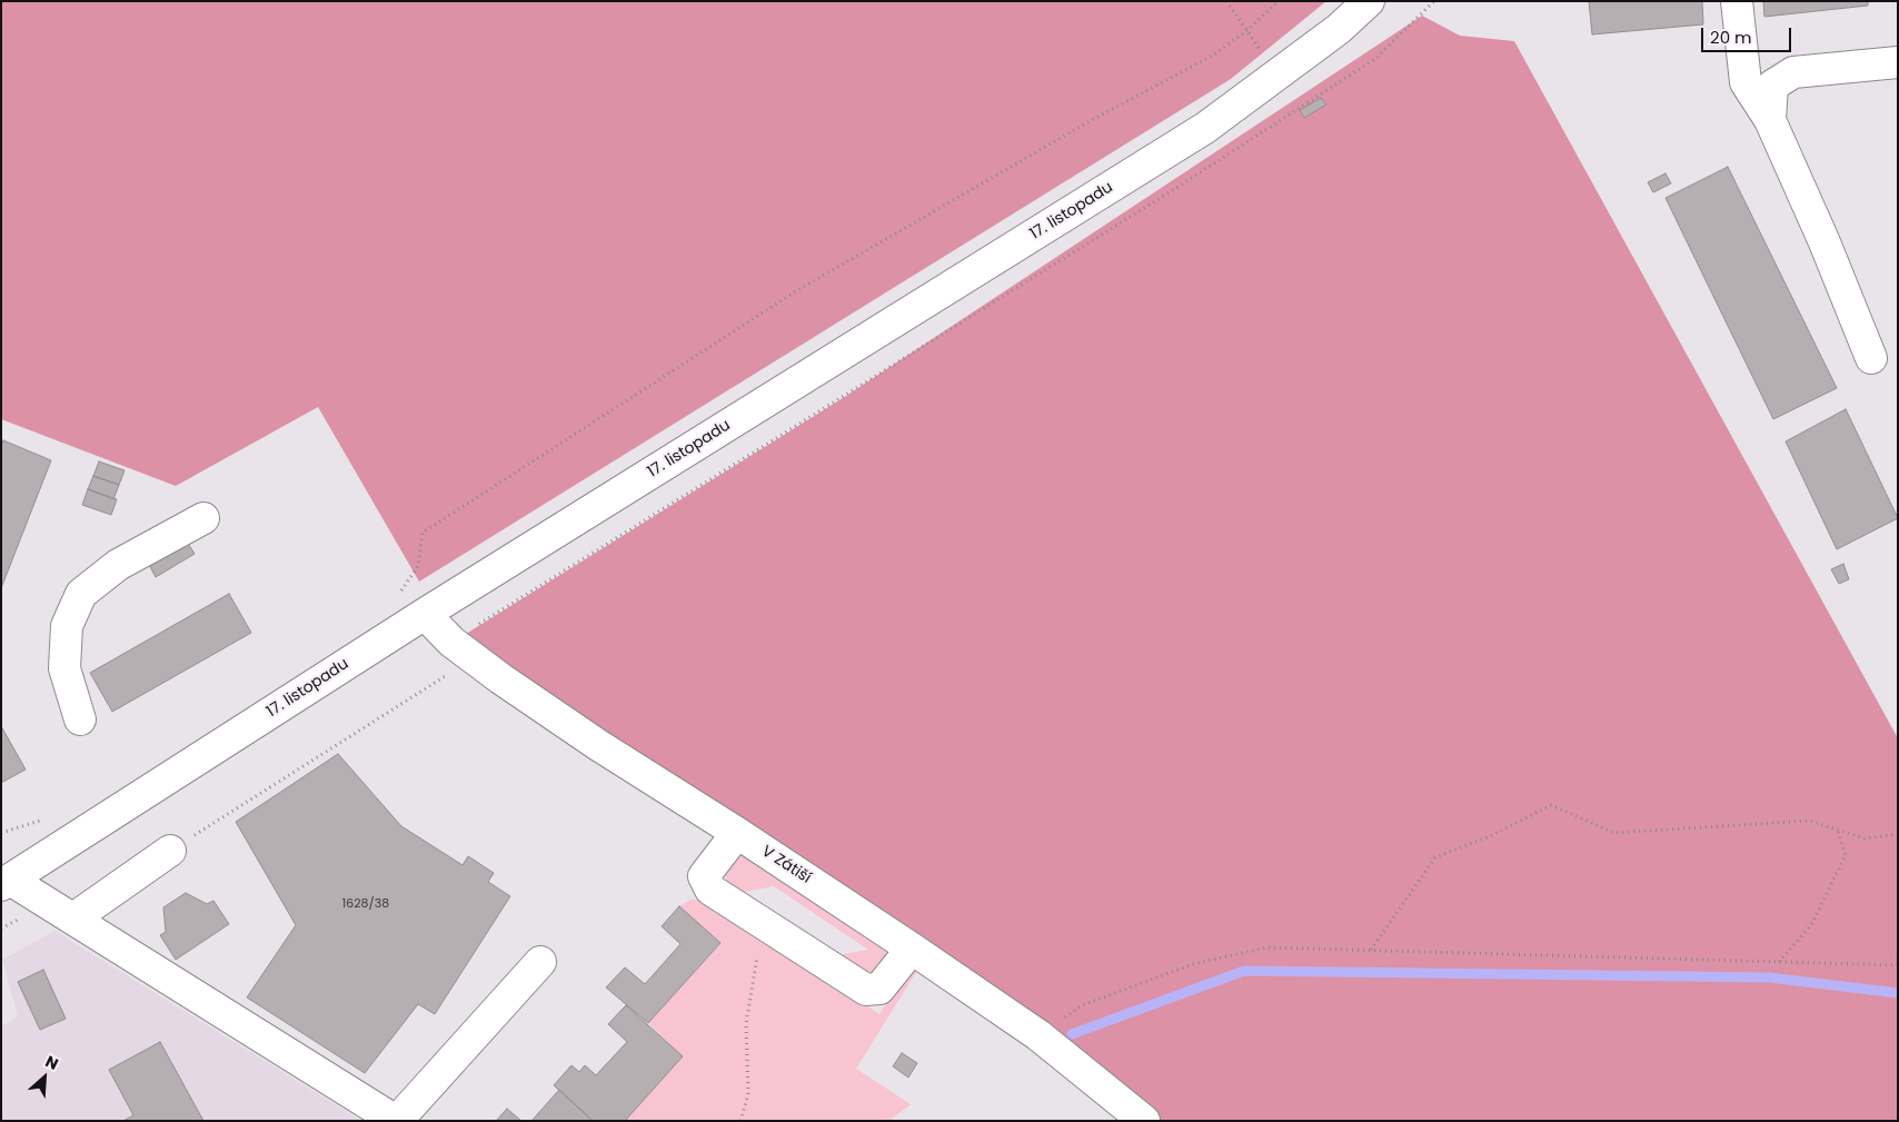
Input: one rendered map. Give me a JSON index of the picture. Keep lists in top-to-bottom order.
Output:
{
  "streets": {
    "street": ["17. listopadu", "V Zátiší"]
  },
  "crossings": [
    ["17. listopadu", "V Zátiší"]
  ],
  "house_numbers": ["1628/38"],
  "scale_bar": "20 m",
  "north": "top right"
}
